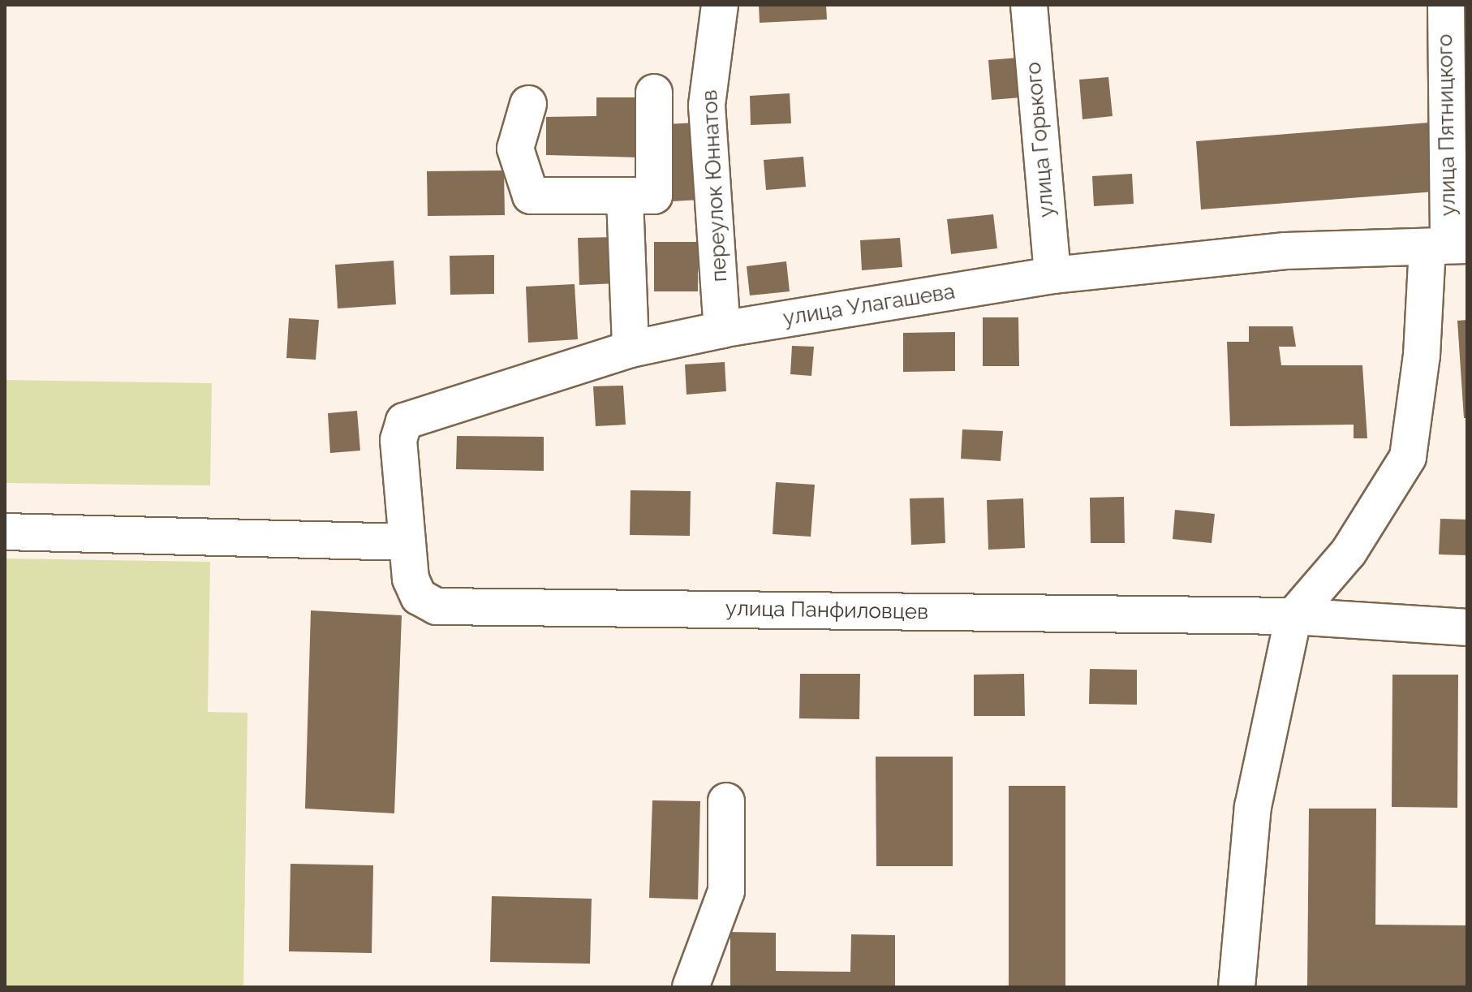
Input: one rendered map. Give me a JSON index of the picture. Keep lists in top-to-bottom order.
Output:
{
  "streets": {
    "street": [
      "улица Пятницкого",
      "улица Горького",
      "переулок Юннатов",
      "улица Улагашева",
      "улица Панфиловцев"
    ]
  },
  "crossings": [
    ["улица Пятницкого", "улица Улагашева"],
    ["улица Пятницкого", "улица Панфиловцев"],
    ["улица Горького", "улица Улагашева"],
    ["переулок Юннатов", "улица Улагашева"],
    ["улица Улагашева", "улица Панфиловцев"]
  ]
}
